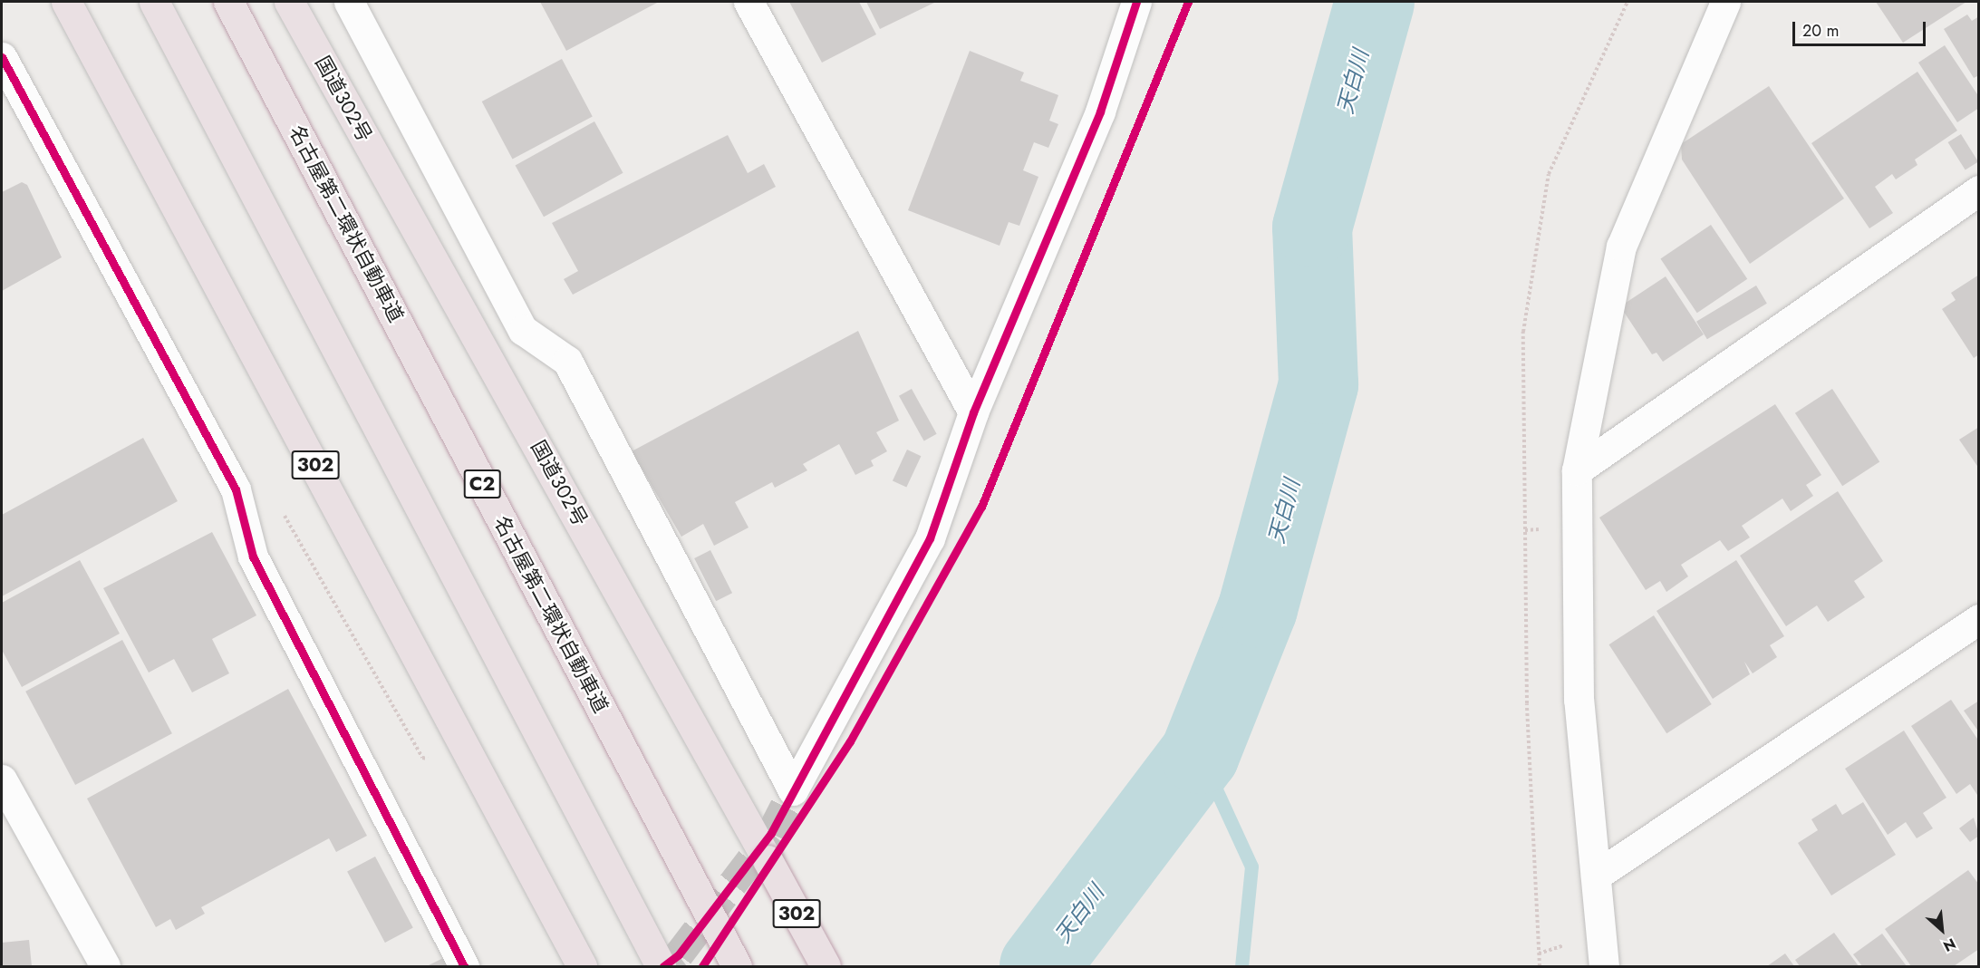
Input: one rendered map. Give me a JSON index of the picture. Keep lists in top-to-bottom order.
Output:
{
  "streets": {
    "highway": [
      "国道302号",
      "名古屋第二環状自動車道",
      "302",
      "C2"
    ]
  },
  "water": ["天白川"],
  "scale_bar": "20 m",
  "north": "bottom right"
}
